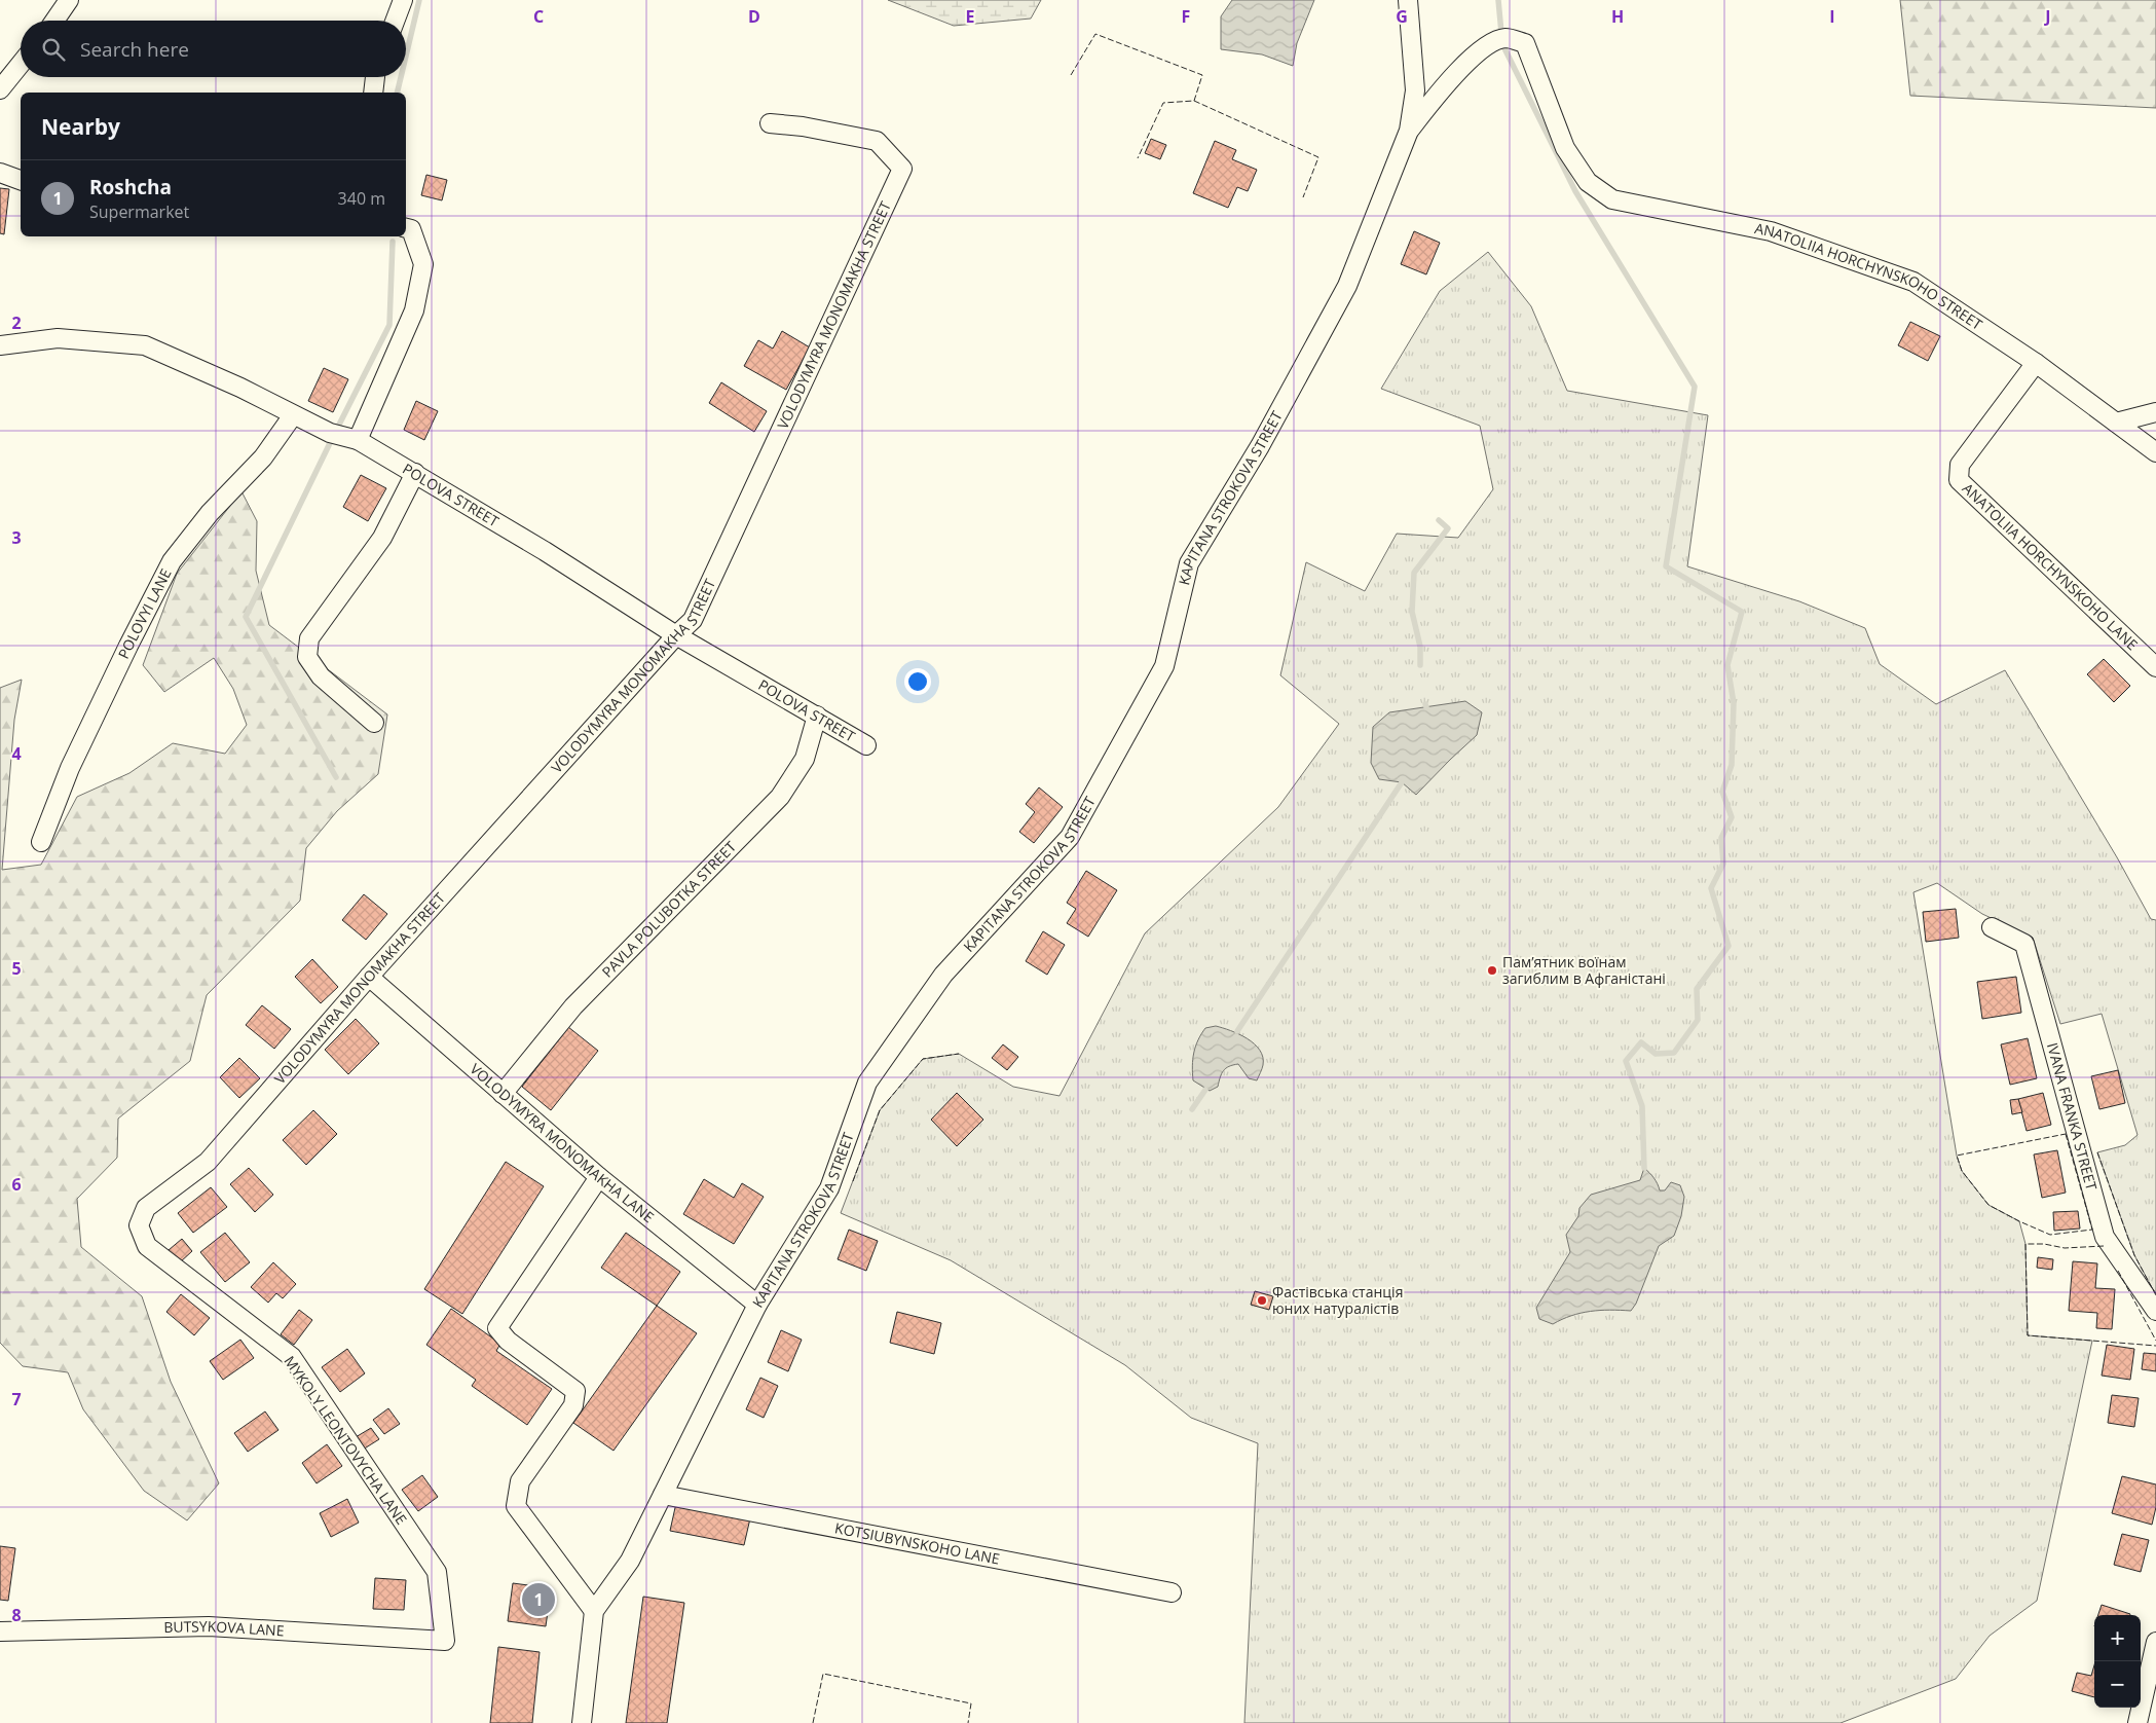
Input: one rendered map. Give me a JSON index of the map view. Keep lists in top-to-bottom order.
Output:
{
  "streets": {
    "street": [
      "ANATOLIIA HORCHYNSKOHO STREET",
      "VOLODYMYRA MONOMAKHA STREET",
      "POLOVA STREET",
      "KAPITANA STROKOVA STREET",
      "ANATOLIIA HORCHYNSKOHO LANE",
      "POLOVYI LANE",
      "PAVLA POLUBOTKA STREET",
      "IVANA FRANKA STREET",
      "VOLODYMYRA MONOMAKHA LANE",
      "MYKOLY LEONTOVYCHA LANE",
      "KOTSIUBYNSKOHO LANE",
      "BUTSYKOVA LANE"
    ]
  },
  "crossings": [
    ["ANATOLIIA HORCHYNSKOHO STREET", "KAPITANA STROKOVA STREET"],
    ["ANATOLIIA HORCHYNSKOHO STREET", "ANATOLIIA HORCHYNSKOHO LANE"],
    ["VOLODYMYRA MONOMAKHA STREET", "POLOVA STREET"],
    ["VOLODYMYRA MONOMAKHA STREET", "VOLODYMYRA MONOMAKHA LANE"],
    ["VOLODYMYRA MONOMAKHA STREET", "MYKOLY LEONTOVYCHA LANE"],
    ["POLOVA STREET", "POLOVYI LANE"],
    ["POLOVA STREET", "PAVLA POLUBOTKA STREET"],
    ["KAPITANA STROKOVA STREET", "VOLODYMYRA MONOMAKHA LANE"],
    ["KAPITANA STROKOVA STREET", "KOTSIUBYNSKOHO LANE"],
    ["PAVLA POLUBOTKA STREET", "VOLODYMYRA MONOMAKHA LANE"],
    ["MYKOLY LEONTOVYCHA LANE", "BUTSYKOVA LANE"]
  ],
  "places": ["Пам’ятник воїнам загиблим в Афганістані", "Фастівська станція юних натуралістів"],
  "page": {
    "search": "Search here",
    "heading": "Nearby",
    "list": [
      {
        "mark": "1",
        "name": "Roshcha",
        "note": "Supermarket",
        "value": "340 m"
      }
    ],
    "pins": "1",
    "map_buttons": ["+", "−"]
  },
  "grid": {
    "columns": [
      "C",
      "D",
      "E",
      "F",
      "G",
      "H",
      "I",
      "J"
    ],
    "rows": [
      "2",
      "3",
      "4",
      "5",
      "6",
      "7",
      "8"
    ]
  }
}
